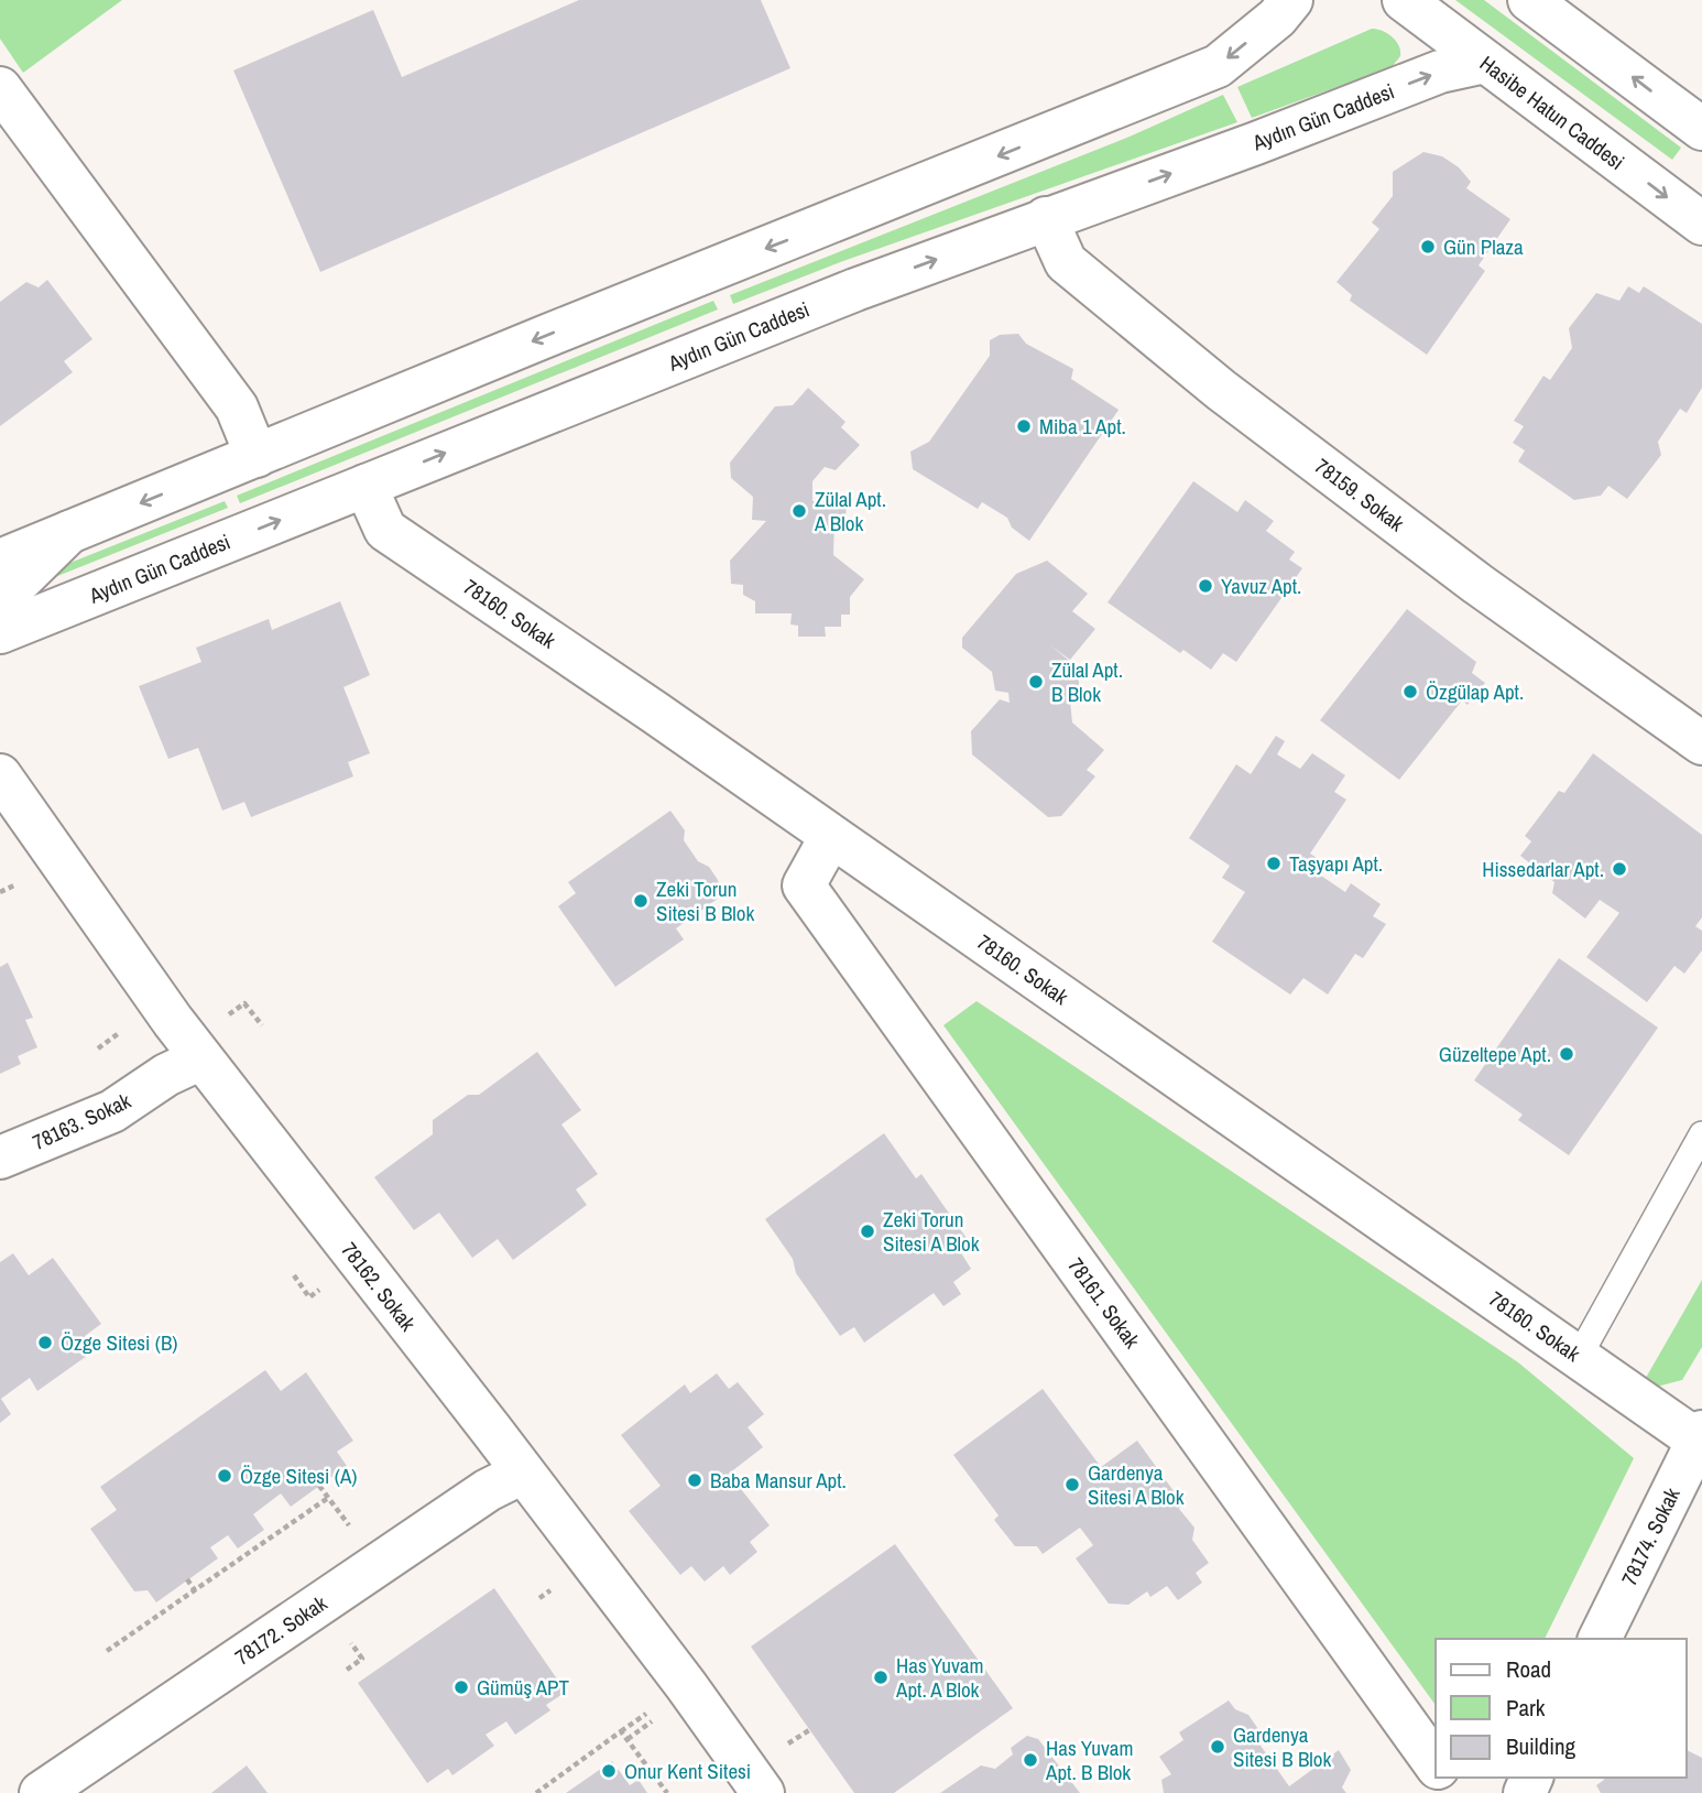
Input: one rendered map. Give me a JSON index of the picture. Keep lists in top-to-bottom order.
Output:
{
  "streets": {
    "street": [
      "Hasibe Hatun Caddesi",
      "Aydın Gün Caddesi",
      "78159. Sokak",
      "78160. Sokak",
      "78163. Sokak",
      "78162. Sokak",
      "78161. Sokak",
      "78174. Sokak",
      "78172. Sokak"
    ]
  },
  "crossings": [
    ["Hasibe Hatun Caddesi", "Aydın Gün Caddesi"],
    ["Aydın Gün Caddesi", "78159. Sokak"],
    ["Aydın Gün Caddesi", "78160. Sokak"],
    ["78160. Sokak", "78161. Sokak"],
    ["78160. Sokak", "78174. Sokak"],
    ["78163. Sokak", "78162. Sokak"],
    ["78162. Sokak", "78172. Sokak"]
  ],
  "places": [
    "Gün Plaza",
    "Miba 1 Apt.",
    "Zülal Apt. A Blok",
    "Yavuz Apt.",
    "Zülal Apt. B Blok",
    "Özgülap Apt.",
    "Taşyapı Apt.",
    "Hissedarlar Apt.",
    "Zeki Torun Sitesi B Blok",
    "Güzeltepe Apt.",
    "Zeki Torun Sitesi A Blok",
    "Özge Sitesi (B)",
    "Özge Sitesi (A)",
    "Baba Mansur Apt.",
    "Gardenya Sitesi A Blok",
    "Has Yuvam Apt. A Blok",
    "Gümüş APT",
    "Gardenya Sitesi B Blok",
    "Has Yuvam Apt. B Blok",
    "Onur Kent Sitesi"
  ],
  "legend": ["Road", "Park", "Building"]
}
